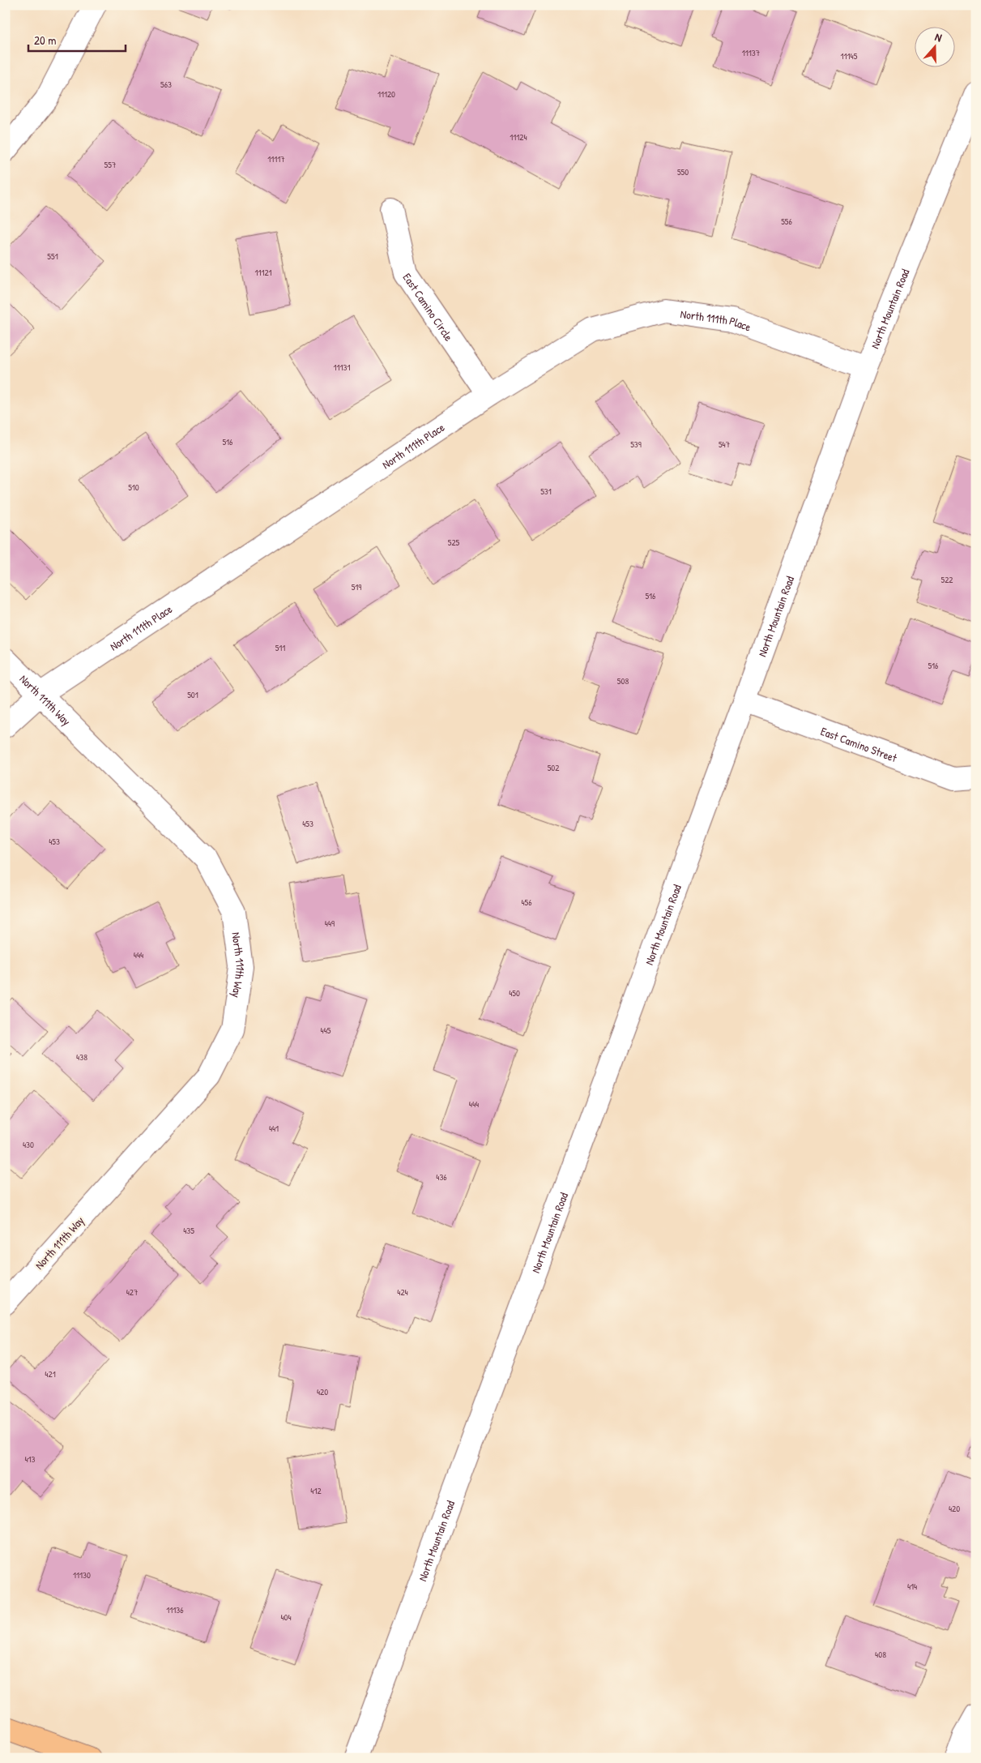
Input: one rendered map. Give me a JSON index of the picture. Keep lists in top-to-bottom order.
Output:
{
  "streets": {
    "street": [
      "East Camino Circle",
      "North Mountain Road",
      "North 111th Place",
      "North 111th Way",
      "East Camino Street"
    ]
  },
  "crossings": [
    ["East Camino Circle", "North 111th Place"],
    ["North Mountain Road", "North 111th Place"],
    ["North Mountain Road", "East Camino Street"],
    ["North 111th Place", "North 111th Way"]
  ],
  "house_numbers": [
    "11137",
    "11145",
    "563",
    "11120",
    "11124",
    "11117",
    "557",
    "550",
    "556",
    "551",
    "11121",
    "11131",
    "516",
    "539",
    "547",
    "510",
    "531",
    "525",
    "522",
    "519",
    "516",
    "511",
    "516",
    "508",
    "501",
    "502",
    "453",
    "453",
    "456",
    "449",
    "444",
    "450",
    "445",
    "438",
    "444",
    "441",
    "430",
    "436",
    "435",
    "427",
    "424",
    "421",
    "420",
    "413",
    "412",
    "420",
    "11130",
    "414",
    "11136",
    "404",
    "408"
  ],
  "scale_bar": "20 m",
  "north": "top"
}
